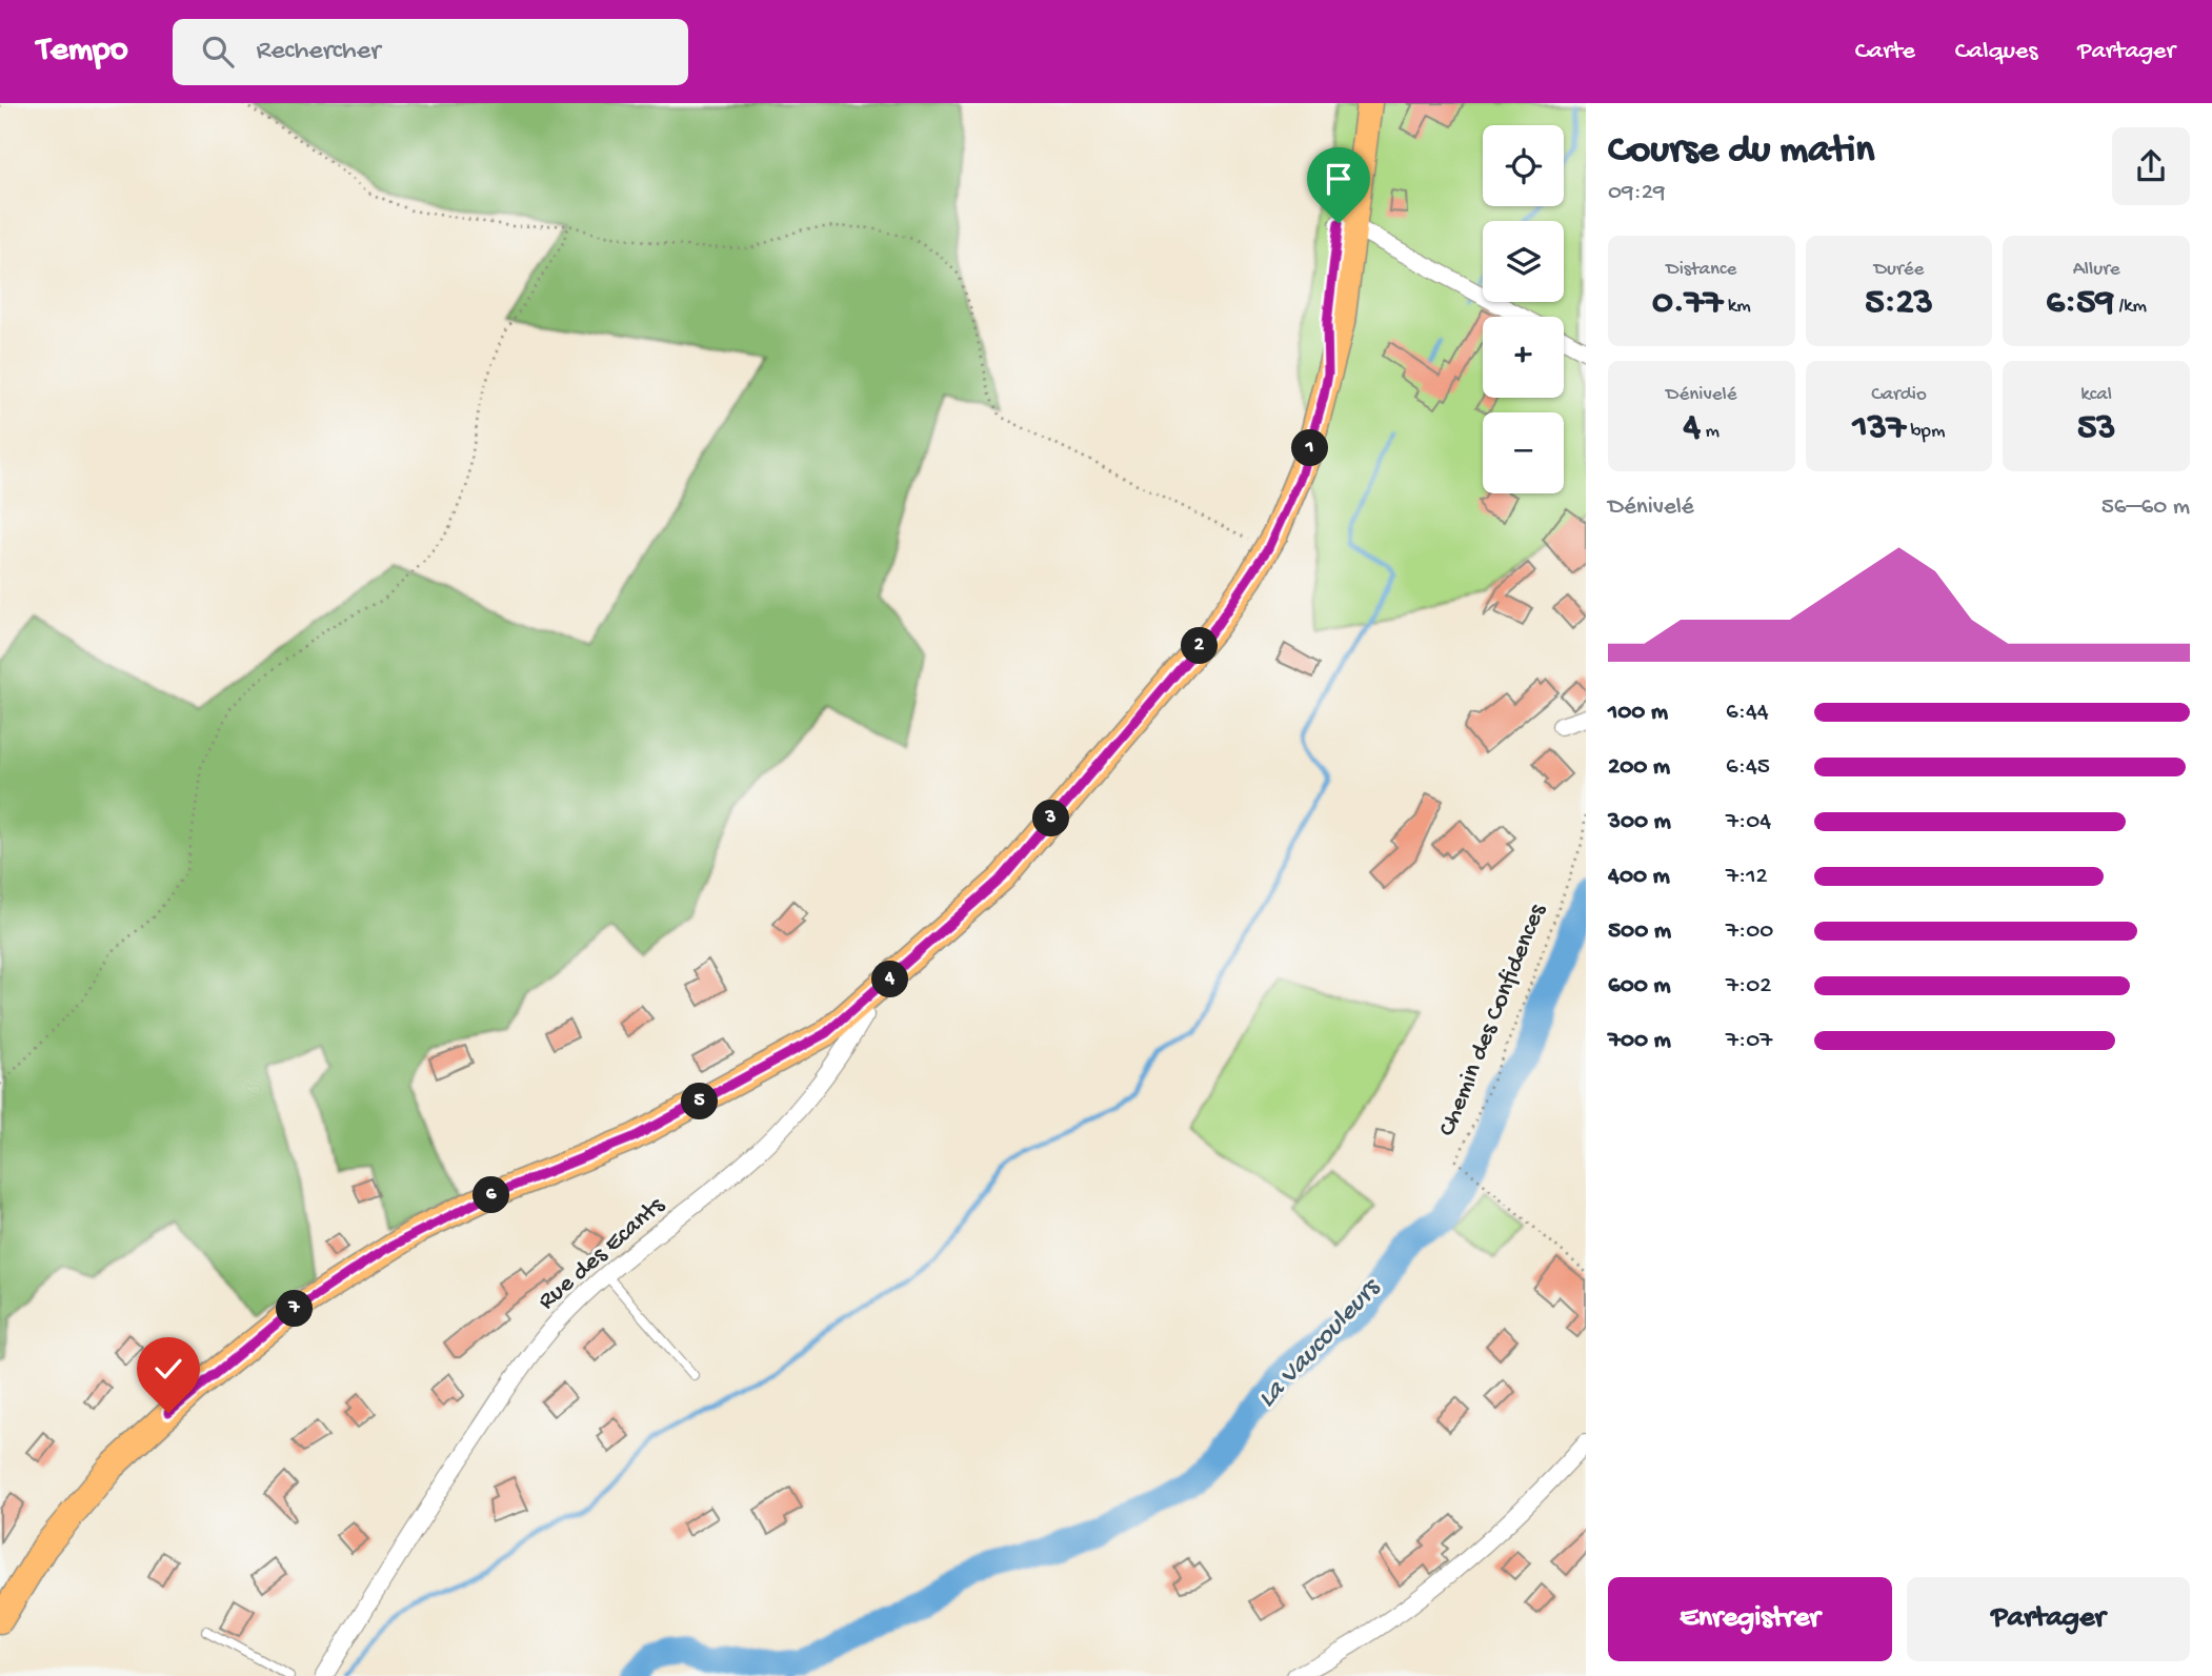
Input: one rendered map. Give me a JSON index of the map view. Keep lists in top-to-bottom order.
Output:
{
  "streets": {
    "street": ["Rue des Ecants"],
    "path": ["Chemin des Confidences"]
  },
  "water": ["La Vaucouleurs"],
  "page": {
    "header": "Tempo",
    "search": "Rechercher",
    "nav": ["Carte", "Calques", "Partager"],
    "heading": ["Course du matin", "09:29"],
    "map_buttons": ["+", "−"],
    "stats": [
      ["Distance", "0.77 km"],
      ["Durée", "5:23"],
      ["Allure", "6:59 /km"],
      ["Dénivelé", "4 m"],
      ["Cardio", "137 bpm"],
      ["kcal", "53"]
    ],
    "pins": [
      "1",
      "2",
      "3",
      "4",
      "5",
      "6",
      "7"
    ],
    "chart": ["Dénivelé", "56–60 m"],
    "list": [
      {
        "name": "100 m",
        "note": "6:44"
      },
      {
        "name": "200 m",
        "note": "6:45"
      },
      {
        "name": "300 m",
        "note": "7:04"
      },
      {
        "name": "400 m",
        "note": "7:12"
      },
      {
        "name": "500 m",
        "note": "7:00"
      },
      {
        "name": "600 m",
        "note": "7:02"
      },
      {
        "name": "700 m",
        "note": "7:07"
      }
    ],
    "buttons": ["Enregistrer", "Partager"]
  }
}
